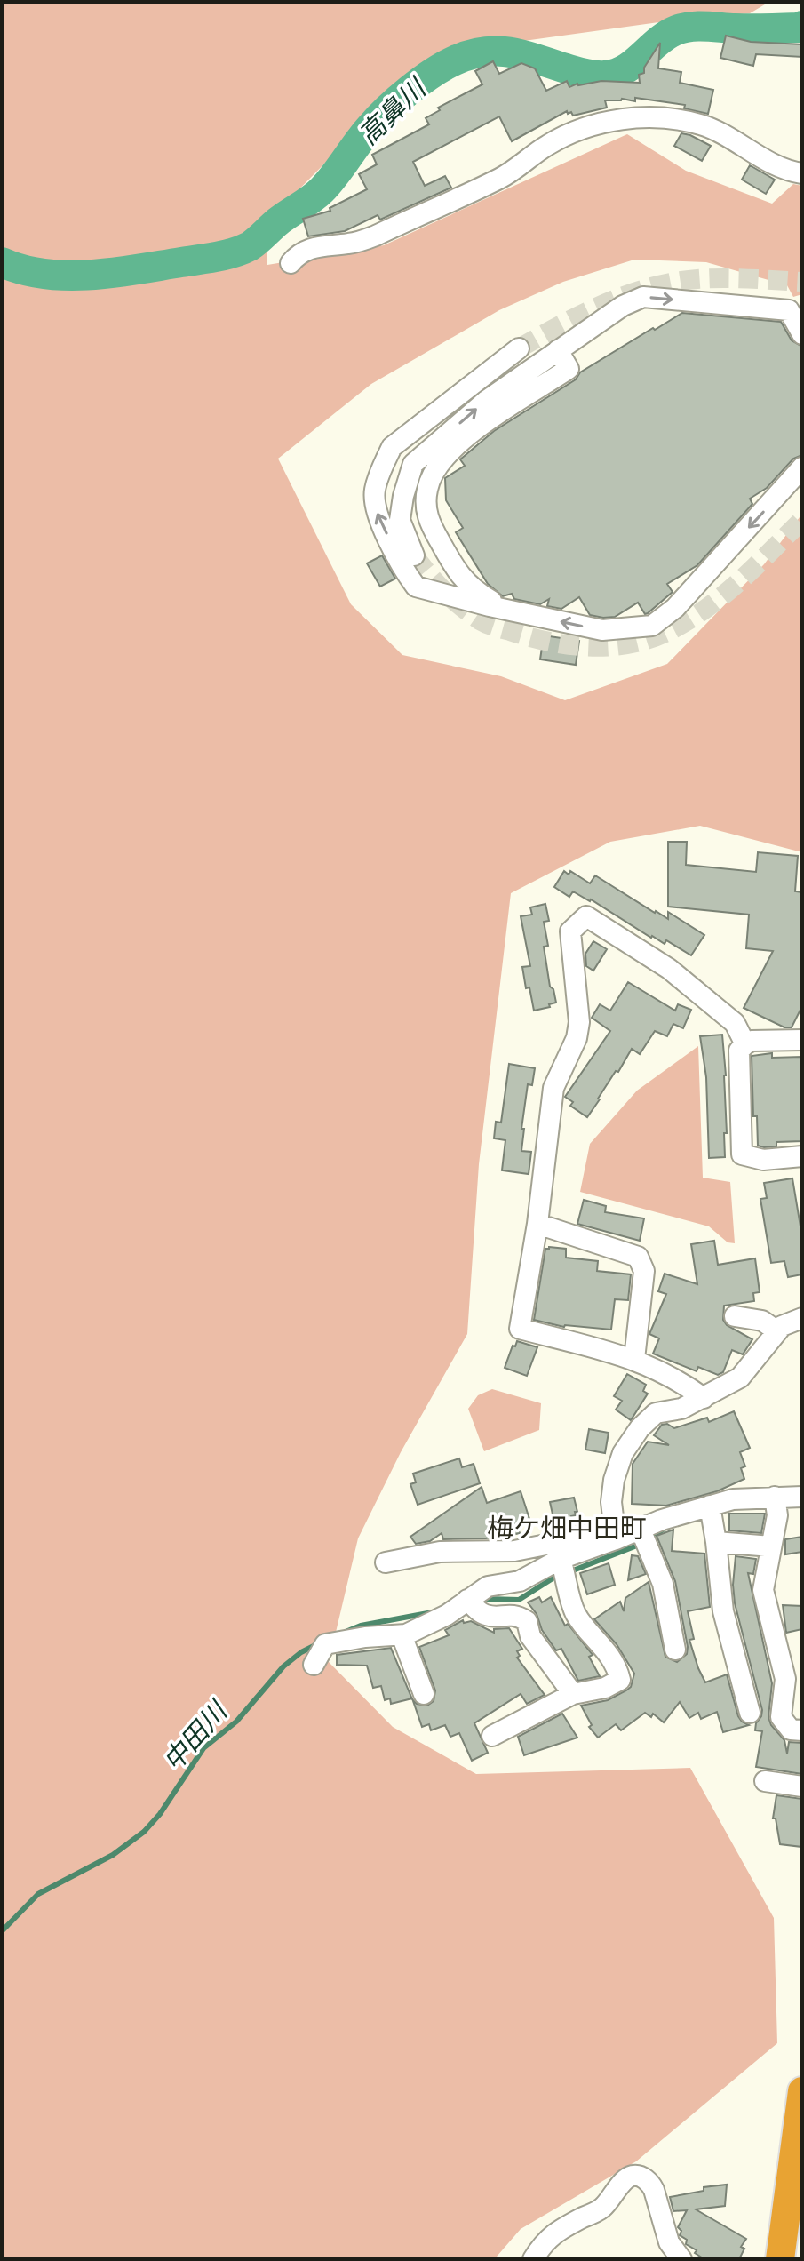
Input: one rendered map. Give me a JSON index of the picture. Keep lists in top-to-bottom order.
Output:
{
  "districts": ["梅ケ畑中田町"],
  "water": ["高鼻川", "中田川"]
}
